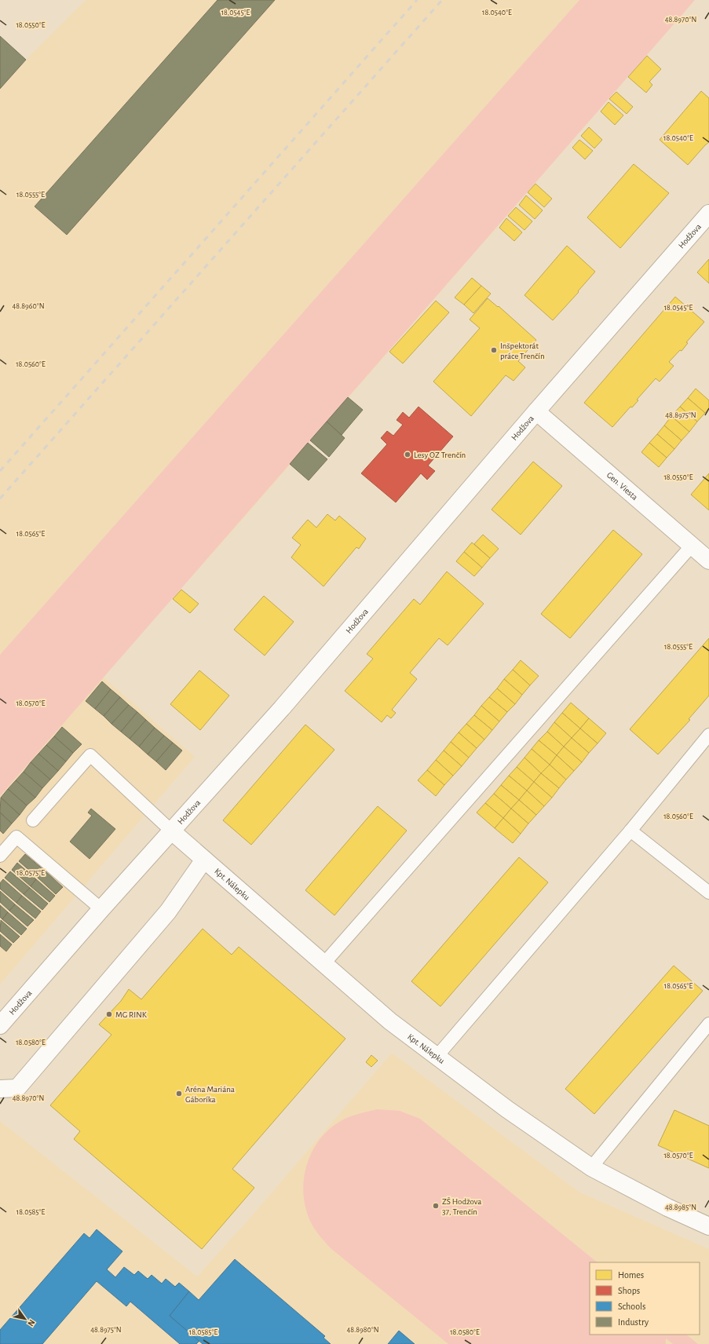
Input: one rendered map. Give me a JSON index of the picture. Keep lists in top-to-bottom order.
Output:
{
  "streets": {
    "street": ["Hodžova", "Gen. Viesta", "Kpt. Nálepku"]
  },
  "crossings": [
    ["Hodžova", "Gen. Viesta"],
    ["Hodžova", "Kpt. Nálepku"]
  ],
  "places": [
    "Inšpektorát práce Trenčín",
    "Lesy OZ Trenčín",
    "MG RINK",
    "Aréna Mariána Gáboríka",
    "ZŠ Hodžova 37, Trenčín"
  ],
  "legend": [
    "Homes",
    "Shops",
    "Schools",
    "Industry"
  ],
  "north": "bottom right",
  "coordinates": [
    "18.0540°E",
    "18.0545°E",
    "48.8970°N",
    "18.0550°E",
    "18.0555°E",
    "48.8960°N",
    "18.0560°E",
    "48.8975°N",
    "18.0565°E",
    "18.0570°E",
    "18.0575°E",
    "18.0580°E",
    "48.8985°N",
    "18.0585°E",
    "48.8980°N"
  ]
}
